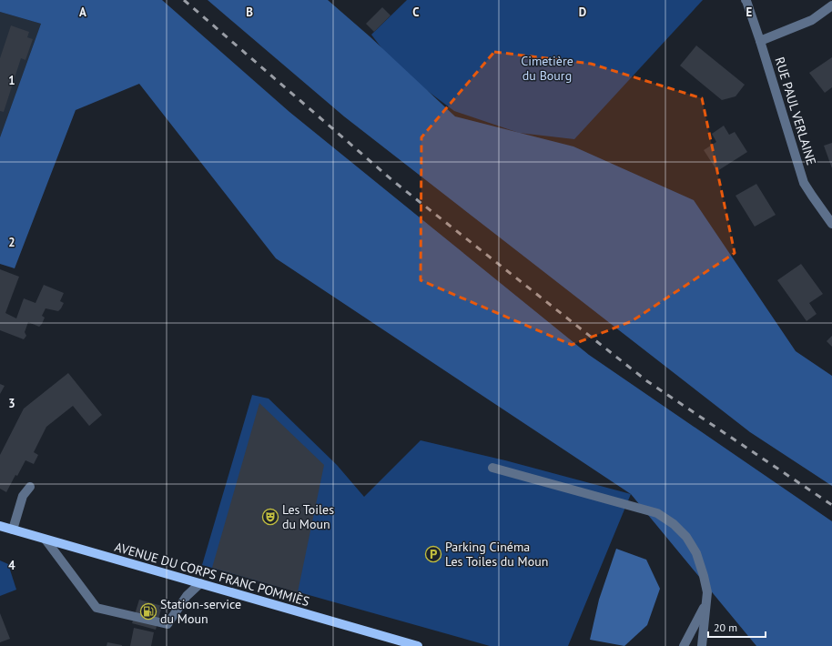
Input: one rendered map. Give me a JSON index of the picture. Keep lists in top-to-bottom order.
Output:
{
  "streets": {
    "main road": ["AVENUE DU CORPS FRANC POMMIÈS"],
    "street": ["RUE PAUL VERLAINE"]
  },
  "parks": ["Cimetière du Bourg"],
  "places": {
    "theatre": ["Les Toiles du Moun"],
    "parking": ["Parking Cinéma Les Toiles du Moun"],
    "fuel station": ["Station-service du Moun"]
  },
  "scale_bar": "20 m",
  "grid": {
    "columns": [
      "A",
      "B",
      "C",
      "D",
      "E"
    ],
    "rows": [
      "1",
      "2",
      "3",
      "4"
    ]
  }
}
